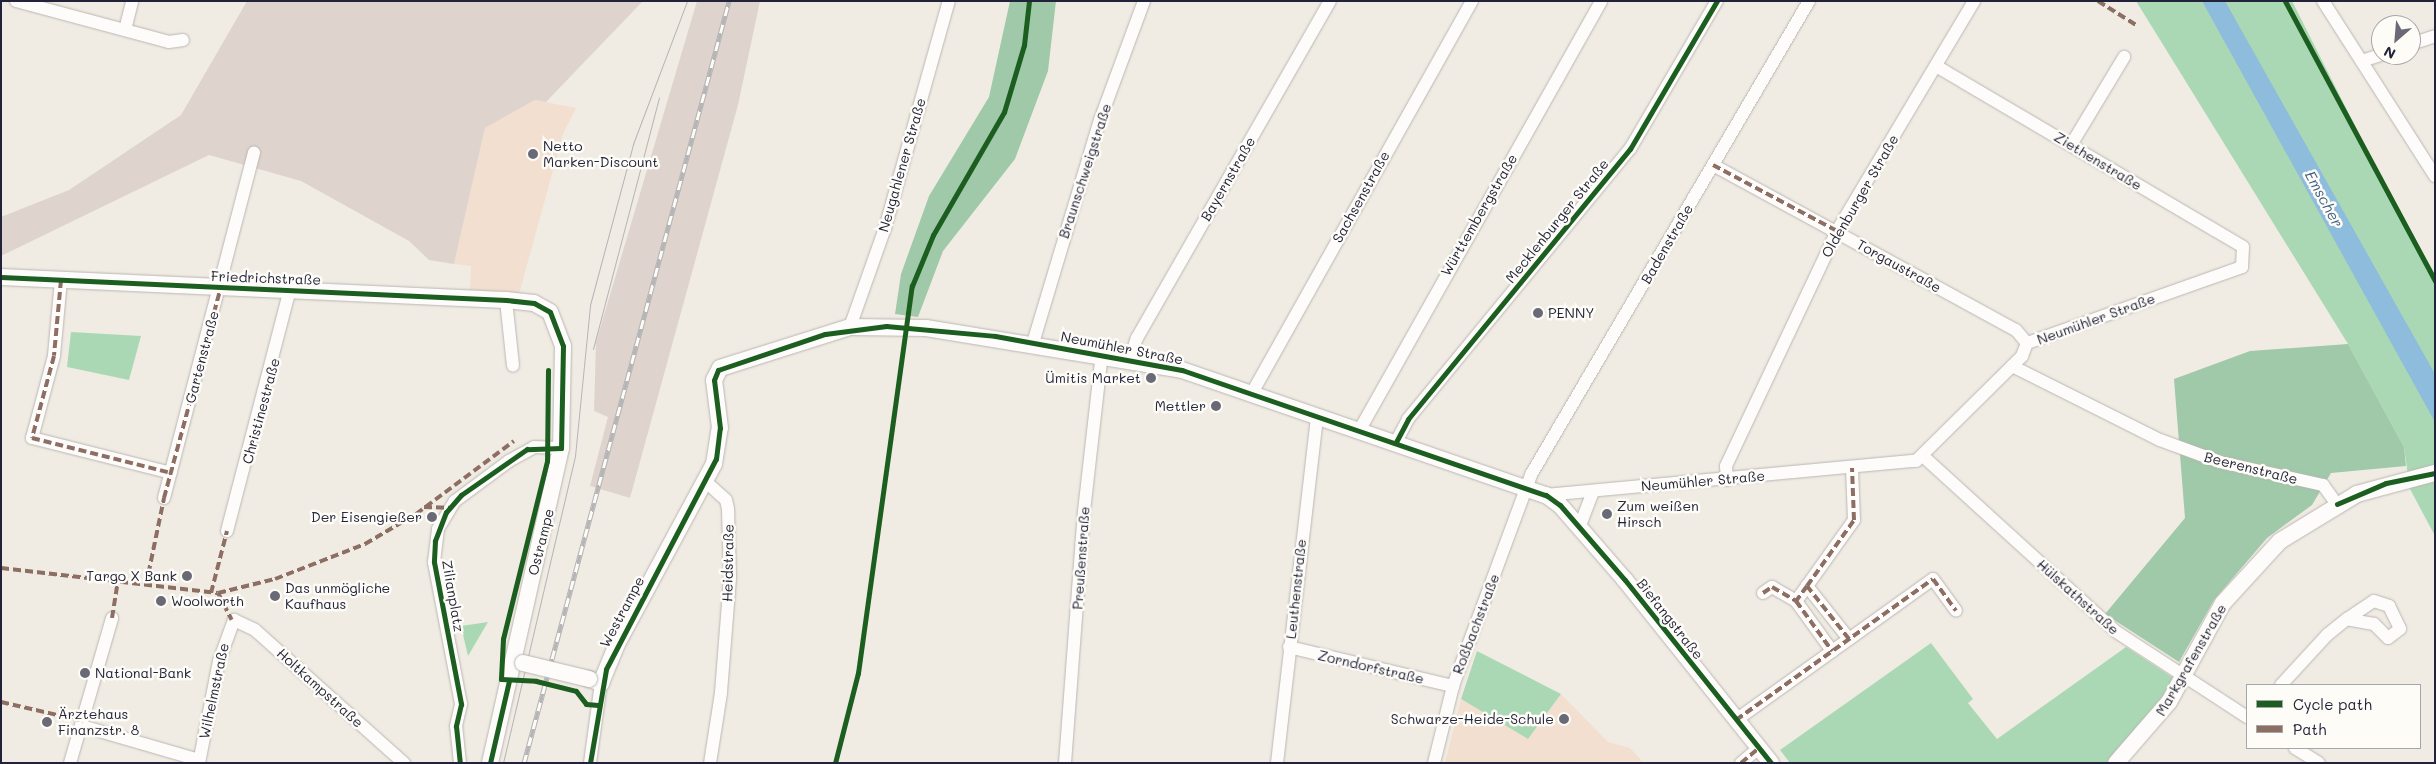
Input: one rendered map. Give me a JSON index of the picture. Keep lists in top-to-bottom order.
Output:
{
  "streets": {
    "main road": [
      "Friedrichstraße",
      "Neumühler Straße",
      "Ostrampe",
      "Westrampe",
      "Biefangstraße",
      "Markgrafenstraße"
    ],
    "street": [
      "Ziethenstraße",
      "Neugahlener Straße",
      "Braunschweigstraße",
      "Bayernstraße",
      "Oldenburger Straße",
      "Sachsenstraße",
      "Württembergstraße",
      "Mecklenburger Straße",
      "Badenstraße",
      "Torgaustraße",
      "Gartenstraße",
      "Christinestraße",
      "Beerenstraße",
      "Preußenstraße",
      "Heidstraße",
      "Leuthenstraße",
      "Zilianplatz",
      "Hülskathstraße",
      "Roßbachstraße",
      "Zorndorfstraße",
      "Holtkampstraße",
      "Wilhelmstraße"
    ]
  },
  "crossings": [
    ["Ziethenstraße", "Oldenburger Straße"],
    ["Ziethenstraße", "Neumühler Straße"],
    ["Neugahlener Straße", "Neumühler Straße"],
    ["Braunschweigstraße", "Neumühler Straße"],
    ["Bayernstraße", "Neumühler Straße"],
    ["Oldenburger Straße", "Torgaustraße"],
    ["Oldenburger Straße", "Neumühler Straße"],
    ["Sachsenstraße", "Neumühler Straße"],
    ["Württembergstraße", "Neumühler Straße"],
    ["Mecklenburger Straße", "Neumühler Straße"],
    ["Badenstraße", "Torgaustraße"],
    ["Badenstraße", "Neumühler Straße"],
    ["Badenstraße", "Roßbachstraße"],
    ["Torgaustraße", "Neumühler Straße"],
    ["Friedrichstraße", "Gartenstraße"],
    ["Friedrichstraße", "Christinestraße"],
    ["Friedrichstraße", "Ostrampe"],
    ["Neumühler Straße", "Beerenstraße"],
    ["Neumühler Straße", "Preußenstraße"],
    ["Neumühler Straße", "Heidstraße"],
    ["Neumühler Straße", "Leuthenstraße"],
    ["Neumühler Straße", "Hülskathstraße"],
    ["Neumühler Straße", "Westrampe"],
    ["Neumühler Straße", "Biefangstraße"],
    ["Neumühler Straße", "Roßbachstraße"],
    ["Beerenstraße", "Markgrafenstraße"],
    ["Ostrampe", "Zilianplatz"],
    ["Heidstraße", "Westrampe"],
    ["Leuthenstraße", "Zorndorfstraße"],
    ["Hülskathstraße", "Markgrafenstraße"],
    ["Roßbachstraße", "Zorndorfstraße"],
    ["Holtkampstraße", "Wilhelmstraße"]
  ],
  "water": ["Emscher"],
  "places": [
    "Netto Marken-Discount",
    "PENNY",
    "Ümitis Market",
    "Mettler",
    "Zum weißen Hirsch",
    "Der Eisengießer",
    "Targo X Bank",
    "Das unmögliche Kaufhaus",
    "Woolworth",
    "National-Bank",
    "Schwarze-Heide-Schule",
    "Ärztehaus Finanzstr. 8"
  ],
  "legend": ["Cycle path", "Path"],
  "north": "bottom left"
}
